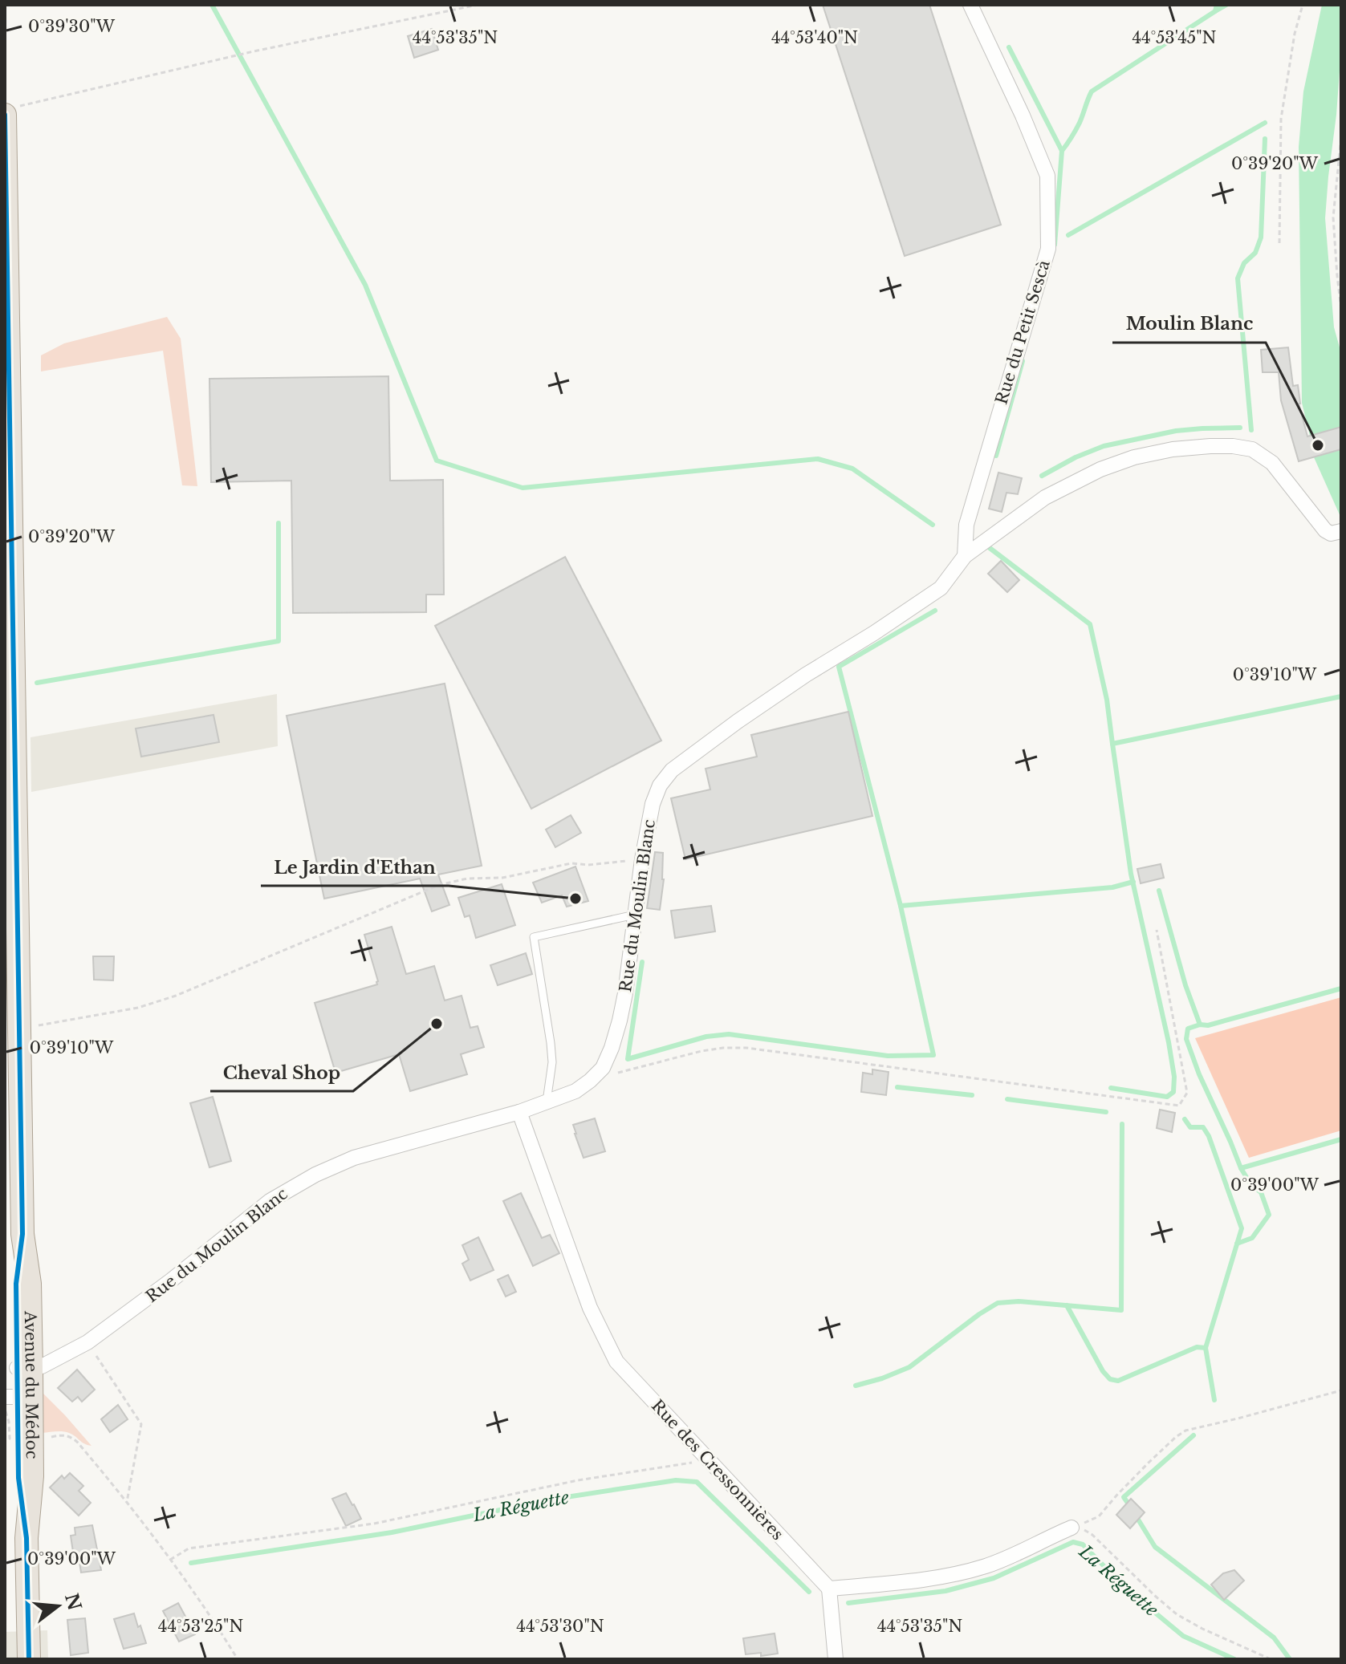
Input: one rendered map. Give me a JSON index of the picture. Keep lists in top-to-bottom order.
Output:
{
  "streets": {
    "main road": ["Avenue du Médoc"],
    "street": ["Rue du Petit Sescà", "Rue du Moulin Blanc", "Rue des Cressonnières"]
  },
  "crossings": [
    ["Rue du Petit Sescà", "Rue du Moulin Blanc"],
    ["Rue du Moulin Blanc", "Avenue du Médoc"],
    ["Rue du Moulin Blanc", "Rue des Cressonnières"]
  ],
  "water": ["La Réguette"],
  "places": ["Moulin Blanc", "Le Jardin d'Ethan", "Cheval Shop"],
  "north": "right",
  "coordinates": [
    "0°39'30\"W",
    "44°53'35\"N",
    "44°53'40\"N",
    "44°53'45\"N",
    "0°39'20\"W",
    "0°39'10\"W",
    "0°39'00\"W",
    "44°53'25\"N",
    "44°53'30\"N"
  ]
}
